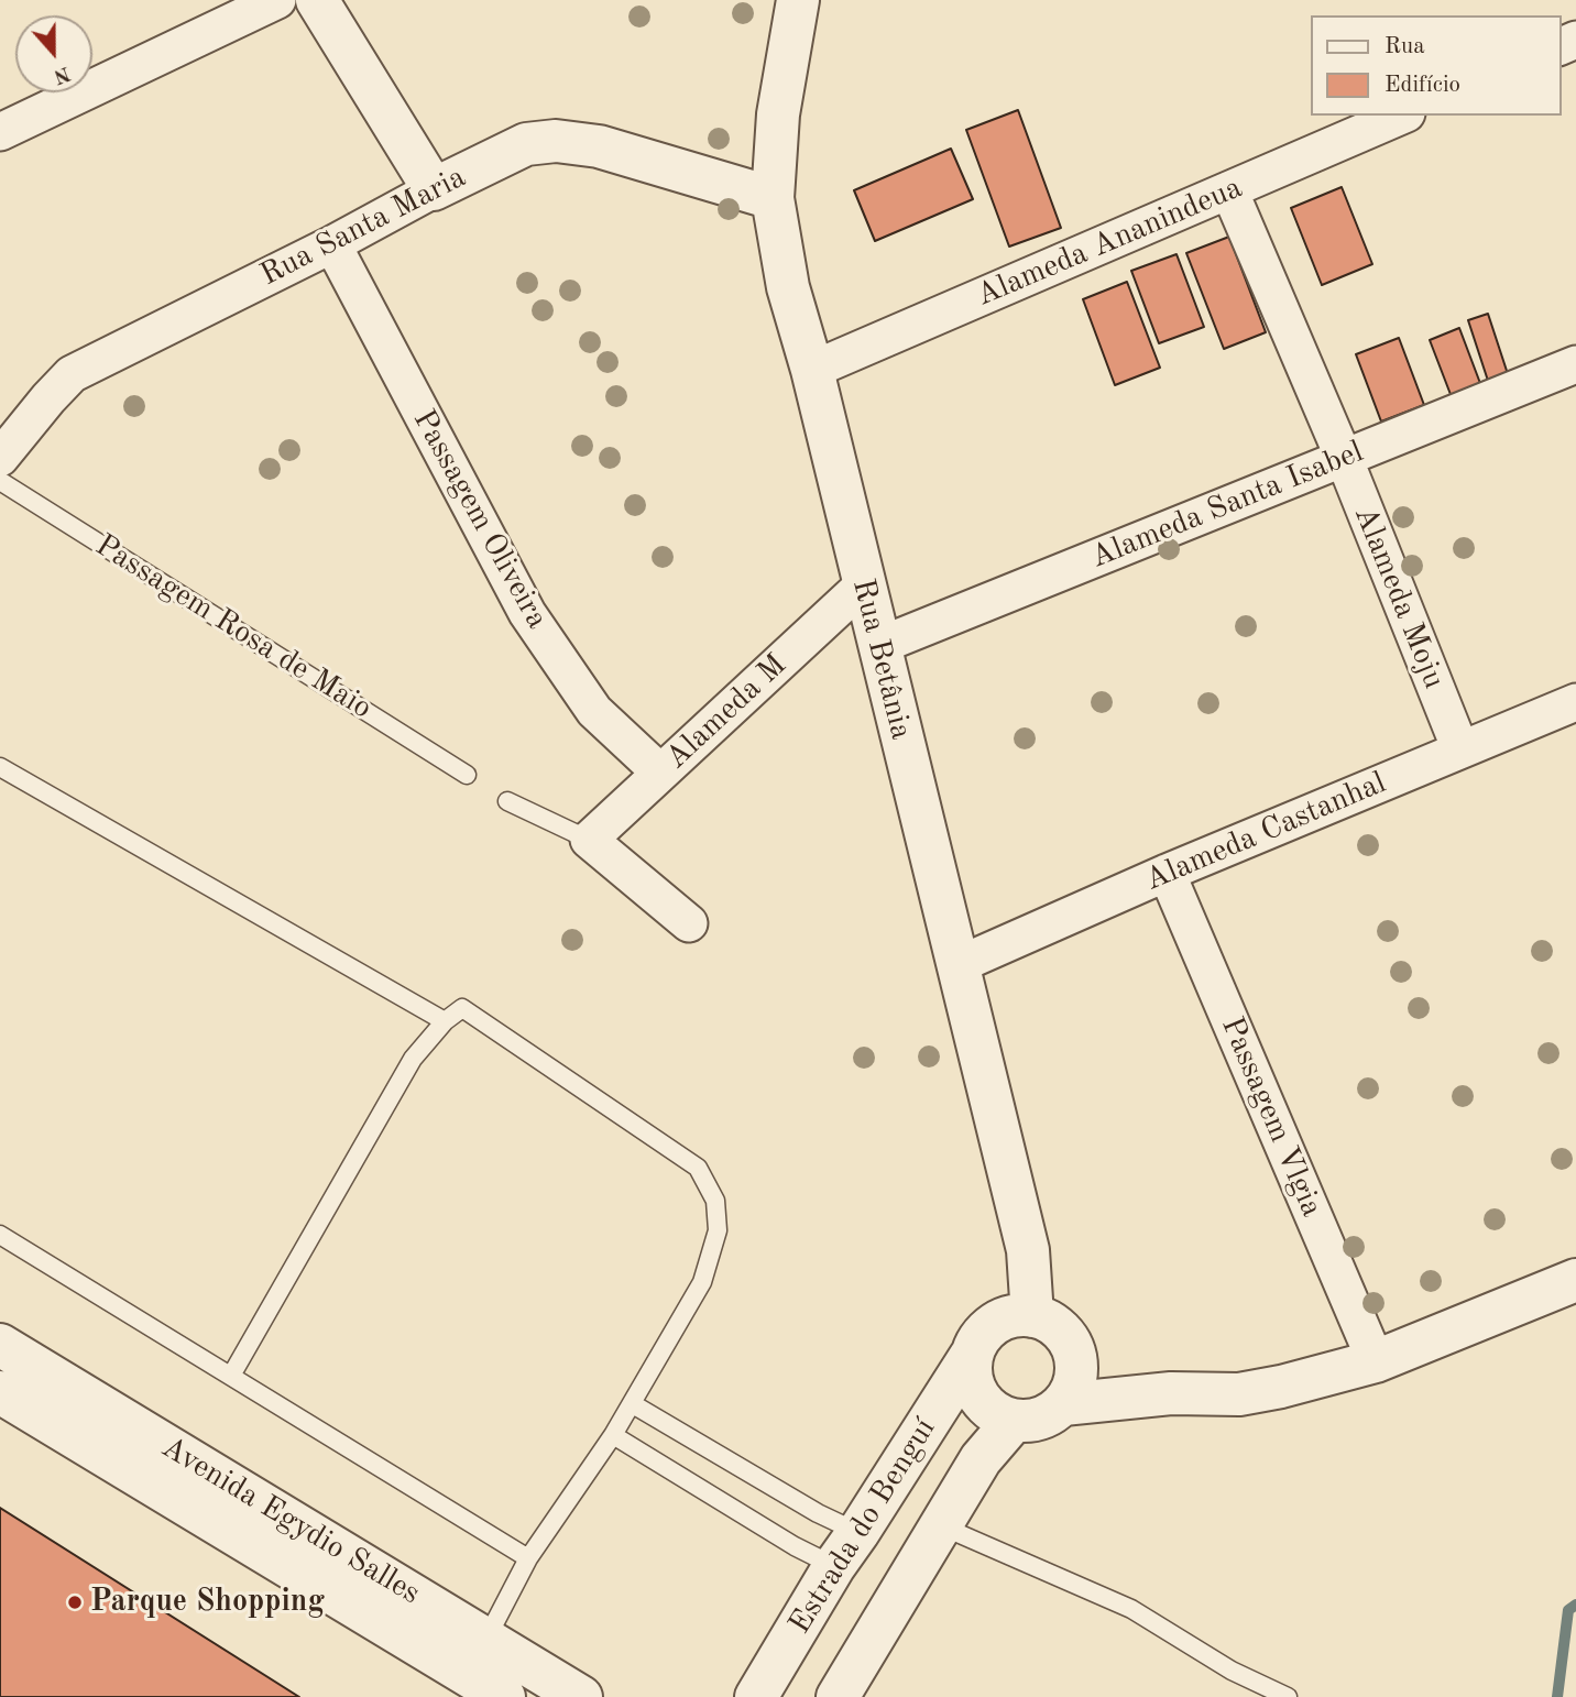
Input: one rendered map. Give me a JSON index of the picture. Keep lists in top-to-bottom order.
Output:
{
  "streets": {
    "street": [
      "Rua Santa Maria",
      "Alameda Ananindeua",
      "Alameda Santa Isabel",
      "Passagem Oliveira",
      "Alameda Moju",
      "Rua Betânia",
      "Alameda M",
      "Alameda Castanhal",
      "Passagem Vlgia",
      "Avenida Egydio Salles",
      "Estrada do Benguí"
    ],
    "lane": ["Passagem Rosa de Maio"]
  },
  "crossings": [
    ["Rua Santa Maria", "Passagem Oliveira"],
    ["Rua Santa Maria", "Rua Betânia"],
    ["Alameda Ananindeua", "Alameda Moju"],
    ["Alameda Ananindeua", "Rua Betânia"],
    ["Alameda Santa Isabel", "Alameda Moju"],
    ["Alameda Santa Isabel", "Rua Betânia"],
    ["Passagem Oliveira", "Alameda M"],
    ["Alameda Moju", "Alameda Castanhal"],
    ["Rua Betânia", "Alameda M"],
    ["Rua Betânia", "Alameda Castanhal"],
    ["Rua Betânia", "Estrada do Benguí"],
    ["Alameda Castanhal", "Passagem Vlgia"]
  ],
  "places": ["Parque Shopping"],
  "legend": ["Rua", "Edifício"],
  "north": "bottom"
}
